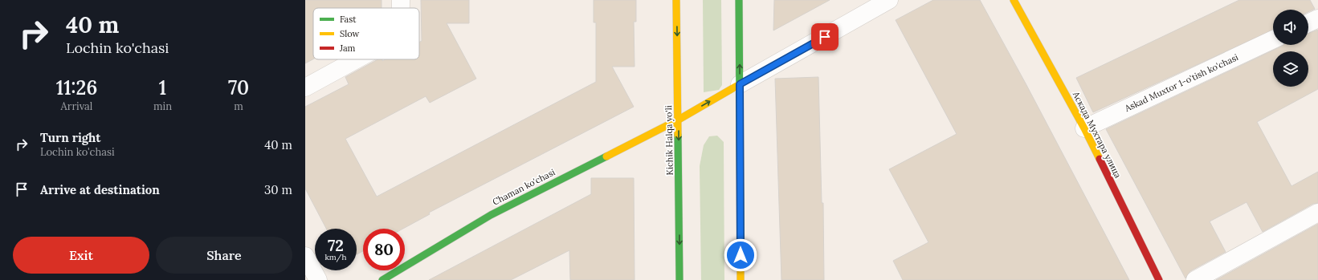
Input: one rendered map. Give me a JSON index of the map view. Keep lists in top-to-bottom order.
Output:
{
  "streets": {
    "main road": ["Аскада Мухтара улица", "Kichik Halqa yo'li", "Chaman ko'chasi"],
    "street": ["Askad Muxtor 1-o'tish ko'chasi"]
  },
  "crossings": [
    ["Askad Muxtor 1-o'tish ko'chasi", "Аскада Мухтара улица"],
    ["Kichik Halqa yo'li", "Chaman ko'chasi"]
  ],
  "legend": ["Fast", "Slow", "Jam"],
  "page": {
    "turn": ["40 m", "Lochin ko'chasi"],
    "eta": [
      "11:26",
      "Arrival",
      "1",
      "min",
      "70",
      "m"
    ],
    "list": [
      {
        "name": "Turn right",
        "note": "Lochin ko'chasi",
        "value": "40 m"
      },
      {
        "name": "Arrive at destination",
        "value": "30 m"
      }
    ],
    "speed": "72 km/h",
    "limit": "80",
    "buttons": ["Exit", "Share"]
  }
}
